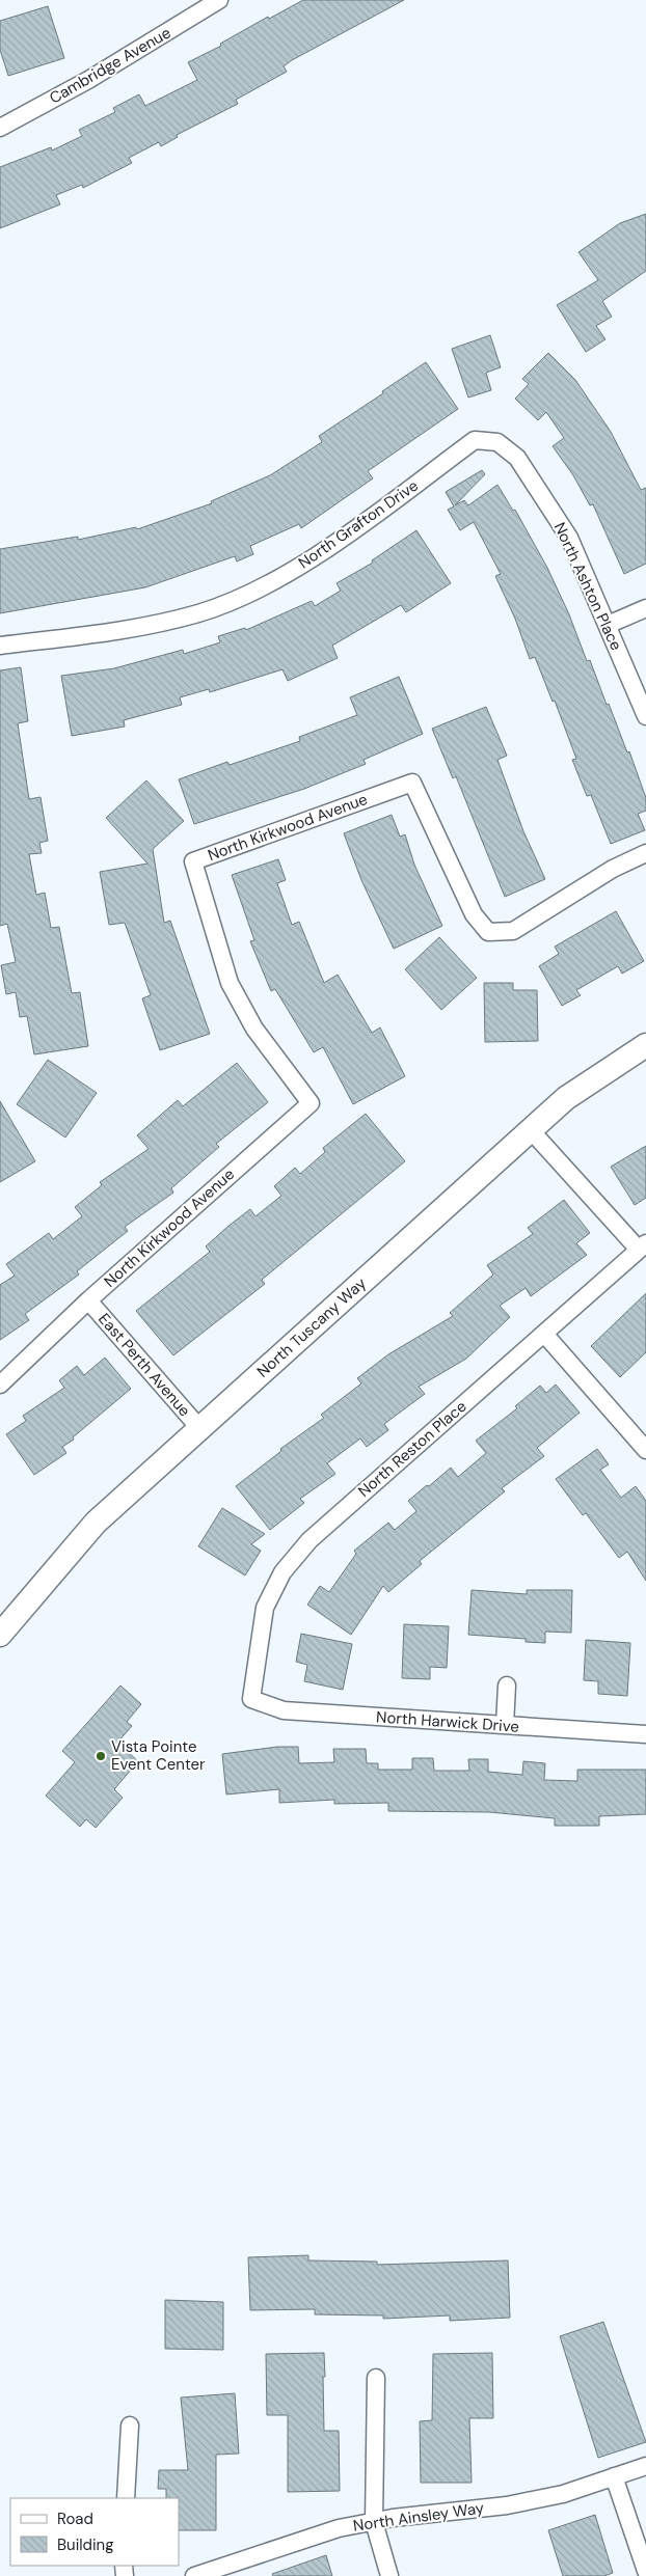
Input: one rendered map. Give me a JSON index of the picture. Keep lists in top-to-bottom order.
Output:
{
  "streets": {
    "street": [
      "Cambridge Avenue",
      "North Grafton Drive",
      "North Ashton Place",
      "North Kirkwood Avenue",
      "North Tuscany Way",
      "East Perth Avenue",
      "North Reston Place",
      "North Harwick Drive",
      "North Ainsley Way"
    ]
  },
  "crossings": [
    ["North Grafton Drive", "North Ashton Place"],
    ["North Kirkwood Avenue", "East Perth Avenue"],
    ["North Tuscany Way", "East Perth Avenue"],
    ["North Reston Place", "North Harwick Drive"]
  ],
  "places": ["Vista Pointe Event Center"],
  "legend": ["Road", "Building"]
}
